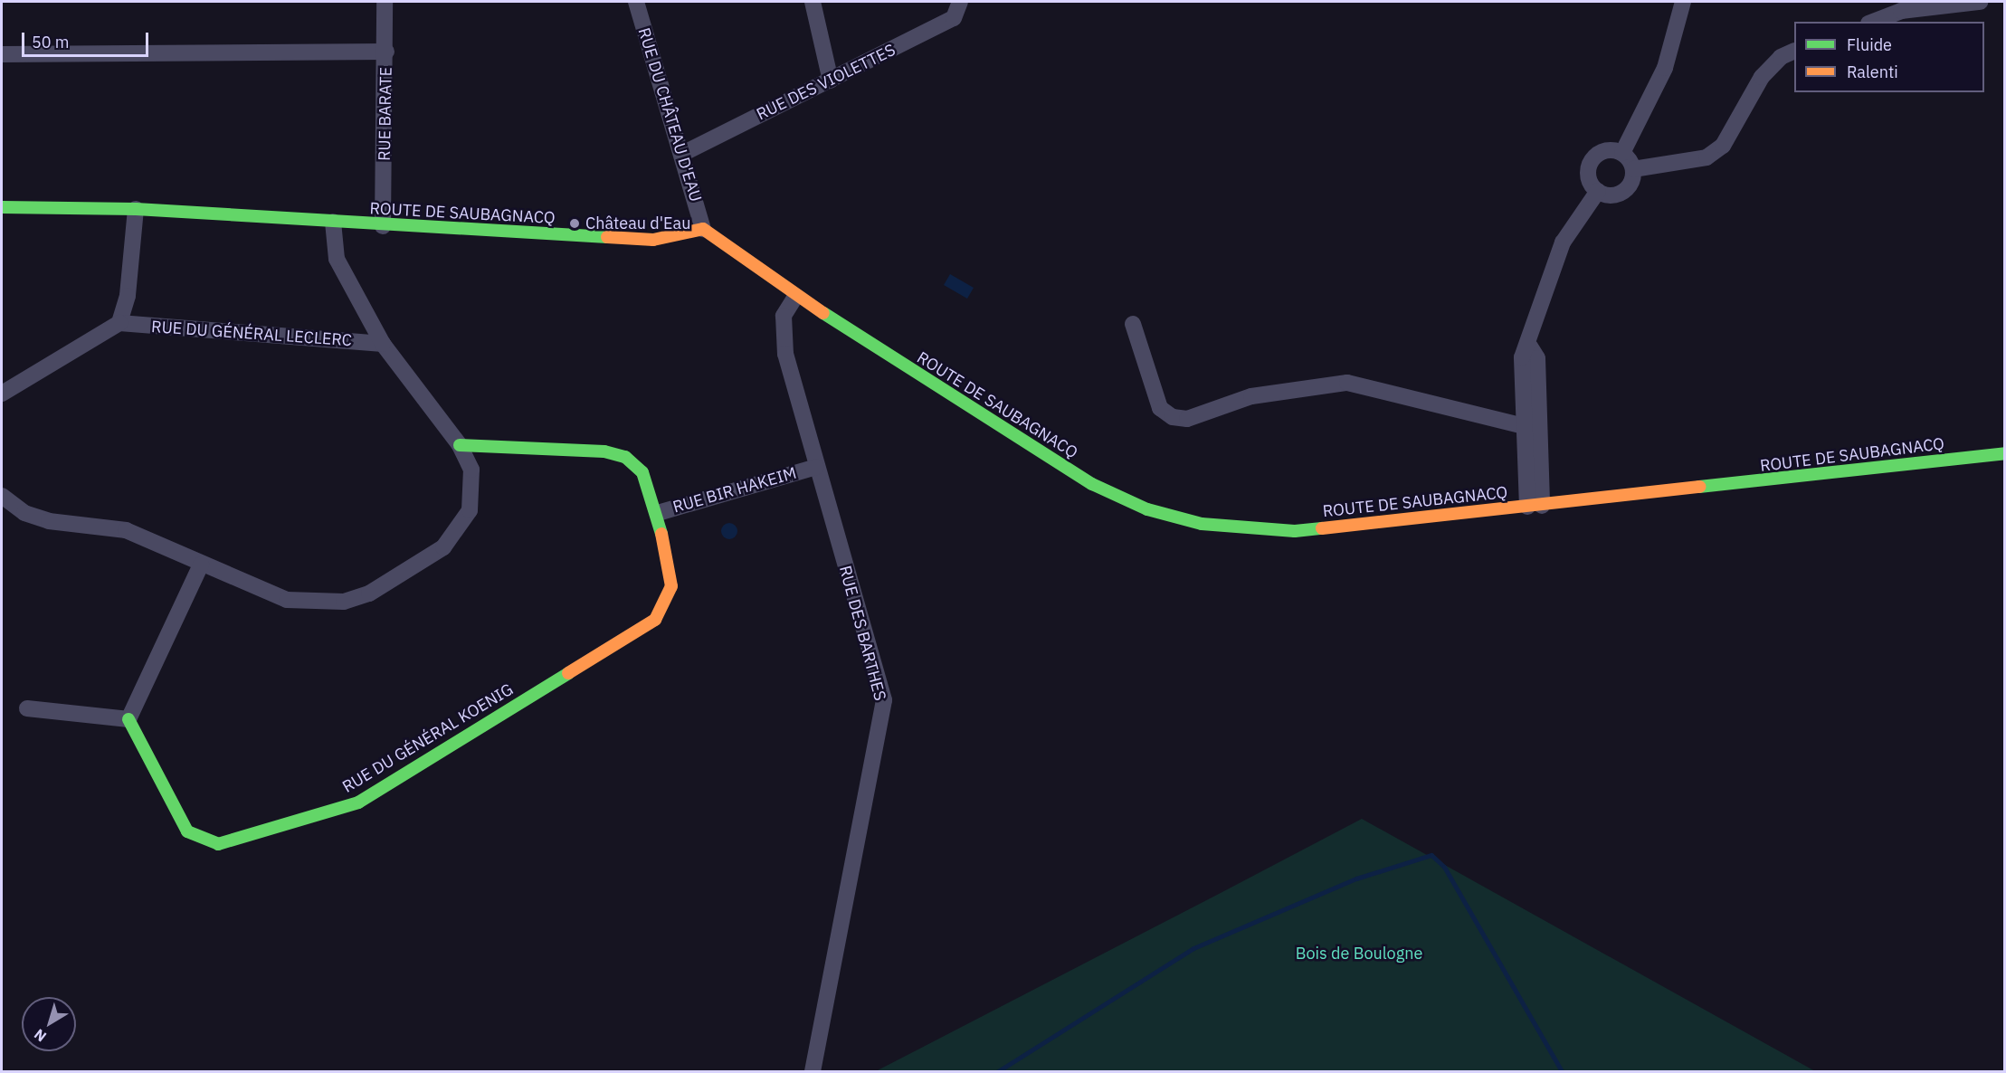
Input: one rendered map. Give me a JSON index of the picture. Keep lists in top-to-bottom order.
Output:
{
  "streets": {
    "street": [
      "RUE DES VIOLETTES",
      "RUE BARATE",
      "RUE DU CHÂTEAU D'EAU",
      "ROUTE DE SAUBAGNACQ",
      "RUE DU GÉNÉRAL LECLERC",
      "RUE BIR HAKEIM",
      "RUE DES BARTHES",
      "RUE DU GÉNÉRAL KOENIG"
    ]
  },
  "crossings": [
    ["RUE DES VIOLETTES", "RUE DU CHÂTEAU D'EAU"],
    ["RUE BARATE", "ROUTE DE SAUBAGNACQ"],
    ["RUE DU CHÂTEAU D'EAU", "ROUTE DE SAUBAGNACQ"],
    ["ROUTE DE SAUBAGNACQ", "RUE DU GÉNÉRAL LECLERC"],
    ["ROUTE DE SAUBAGNACQ", "RUE DES BARTHES"],
    ["RUE DU GÉNÉRAL LECLERC", "RUE BIR HAKEIM"],
    ["RUE BIR HAKEIM", "RUE DES BARTHES"],
    ["RUE BIR HAKEIM", "RUE DU GÉNÉRAL KOENIG"]
  ],
  "parks": ["Bois de Boulogne"],
  "places": ["Château d'Eau"],
  "legend": ["Fluide", "Ralenti"],
  "scale_bar": "50 m",
  "north": "bottom left"
}
